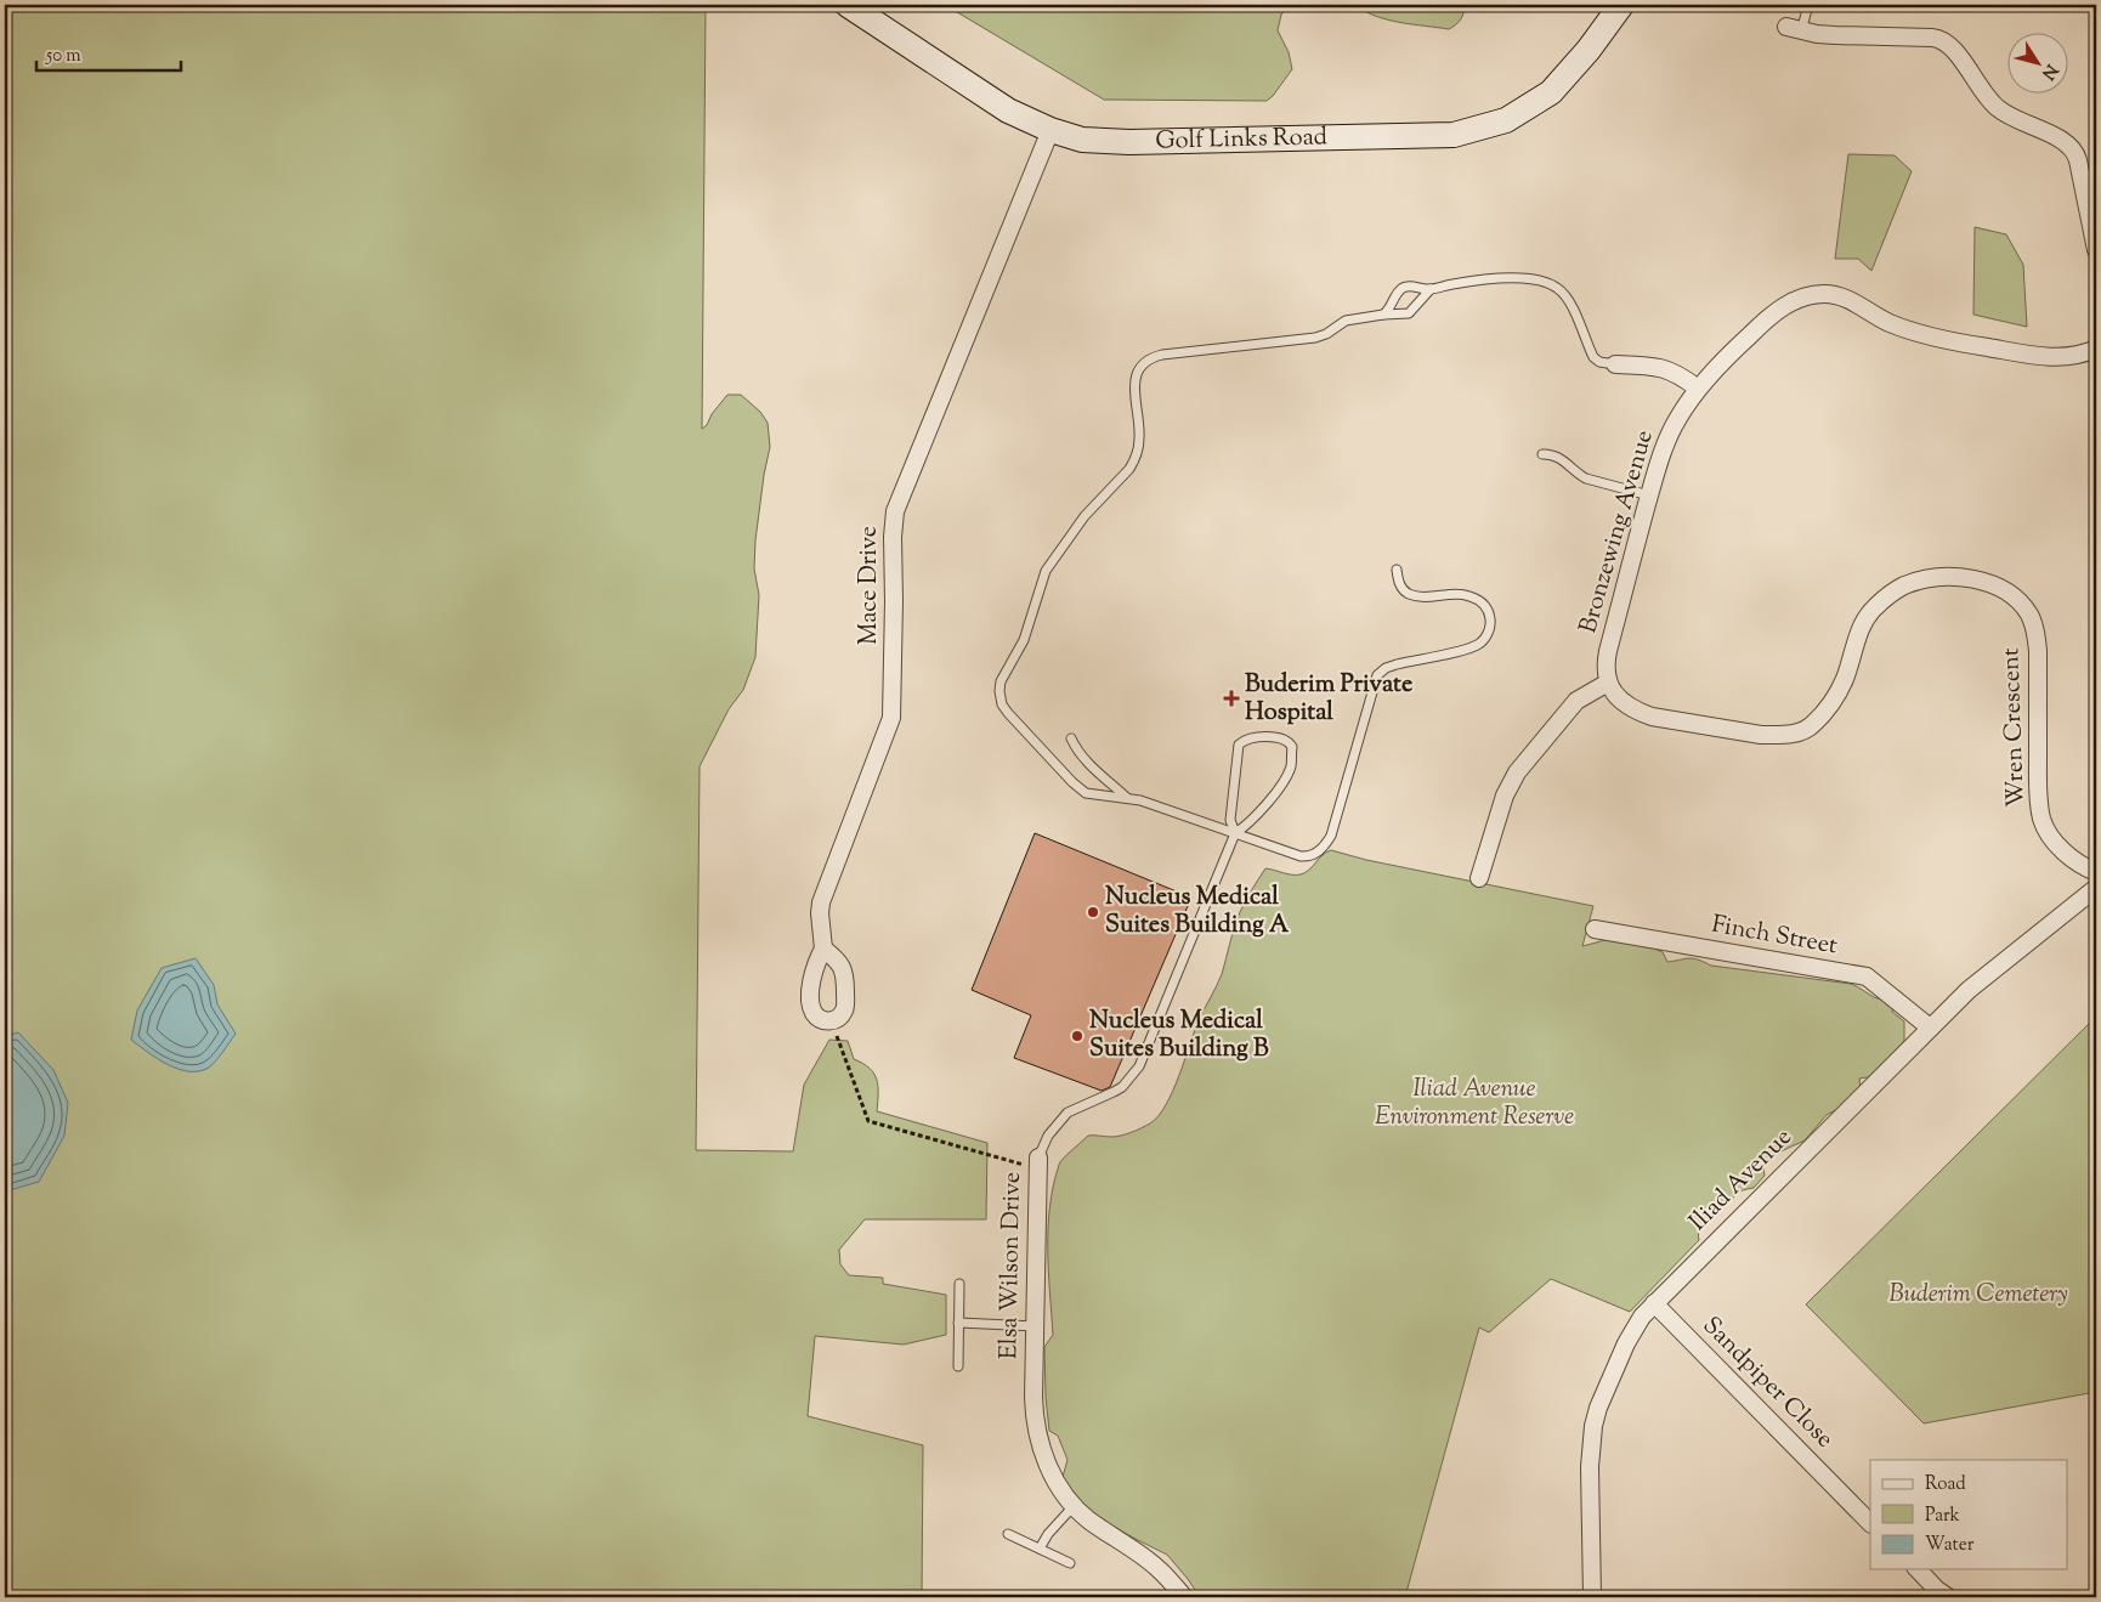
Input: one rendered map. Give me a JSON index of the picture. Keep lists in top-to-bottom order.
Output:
{
  "streets": {
    "main road": ["Golf Links Road"],
    "street": [
      "Bronzewing Avenue",
      "Mace Drive",
      "Wren Crescent",
      "Finch Street",
      "Iliad Avenue",
      "Elsa Wilson Drive",
      "Sandpiper Close"
    ]
  },
  "crossings": [
    ["Golf Links Road", "Mace Drive"],
    ["Bronzewing Avenue", "Wren Crescent"],
    ["Finch Street", "Iliad Avenue"],
    ["Iliad Avenue", "Sandpiper Close"]
  ],
  "parks": ["Iliad Avenue Environment Reserve", "Buderim Cemetery"],
  "places": {
    "health": ["Buderim Private Hospital"],
    "other": ["Nucleus Medical Suites Building A", "Nucleus Medical Suites Building B"]
  },
  "legend": ["Road", "Park", "Water"],
  "scale_bar": "50 m",
  "north": "bottom right"
}
